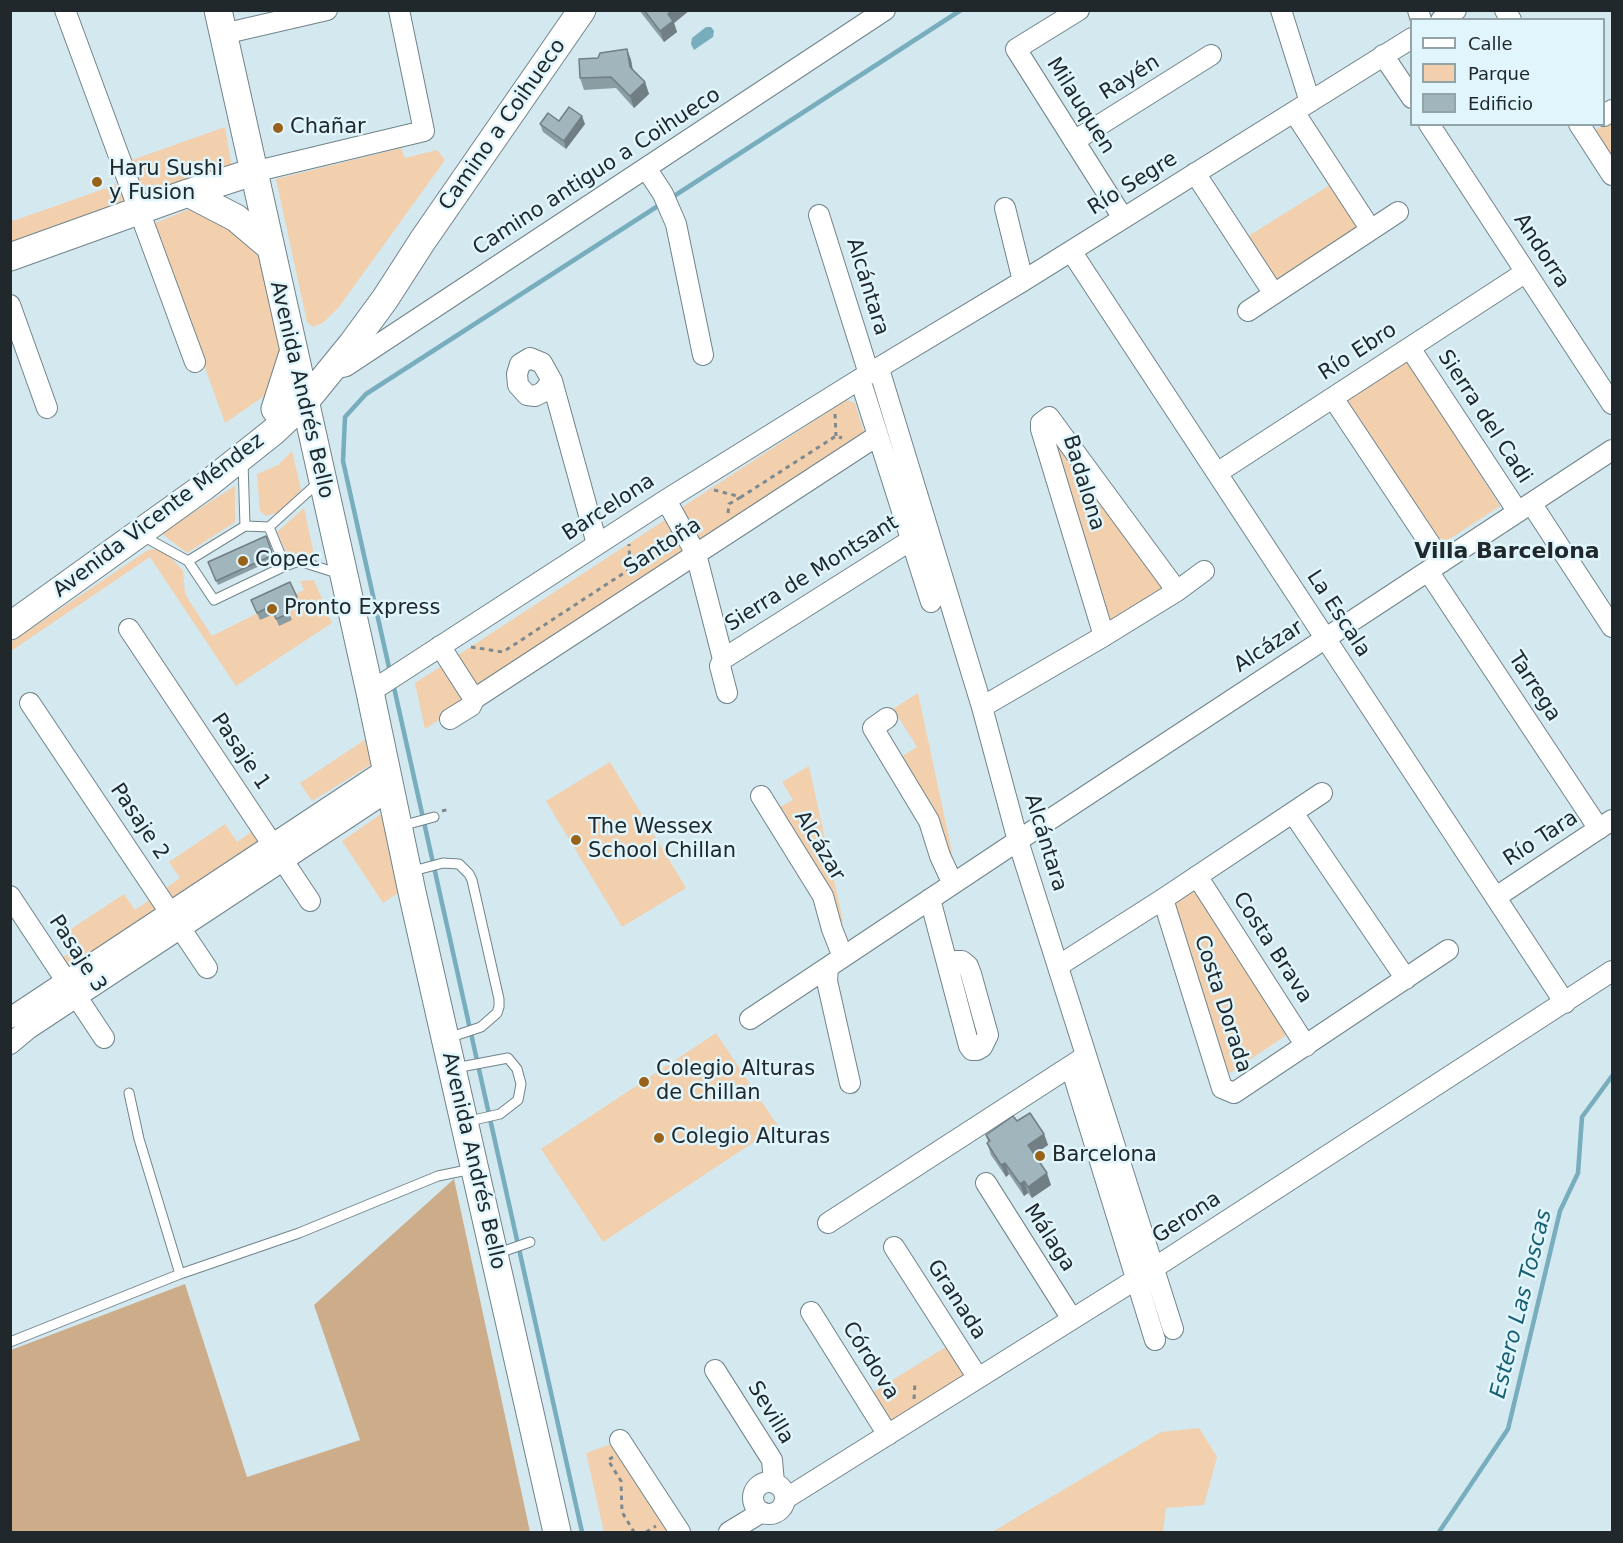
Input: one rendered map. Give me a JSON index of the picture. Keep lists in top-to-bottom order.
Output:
{
  "streets": {
    "main road": ["Camino a Coihueco", "Avenida Andrés Bello", "Avenida Vicente Méndez"],
    "street": [
      "Rayén",
      "Milauquen",
      "Camino antiguo a Coihueco",
      "Río Segre",
      "Andorra",
      "Alcántara",
      "Río Ebro",
      "Sierra del Cadi",
      "Badalona",
      "Barcelona",
      "Santoña",
      "Sierra de Montsant",
      "La Escala",
      "Alcázar",
      "Tarrega",
      "Pasaje 1",
      "Pasaje 2",
      "Río Tara",
      "Costa Brava",
      "Pasaje 3",
      "Costa Dorada",
      "Gerona",
      "Málaga",
      "Granada",
      "Córdova",
      "Sevilla"
    ]
  },
  "crossings": [
    ["Rayén", "Milauquen"],
    ["Milauquen", "Río Segre"],
    ["Camino a Coihueco", "Camino antiguo a Coihueco"],
    ["Camino a Coihueco", "Avenida Andrés Bello"],
    ["Camino a Coihueco", "Avenida Vicente Méndez"],
    ["Río Segre", "Alcántara"],
    ["Río Segre", "Barcelona"],
    ["Río Segre", "La Escala"],
    ["Andorra", "Río Ebro"],
    ["Alcántara", "Barcelona"],
    ["Alcántara", "Santoña"],
    ["Alcántara", "Sierra de Montsant"],
    ["Alcántara", "Alcázar"],
    ["Alcántara", "Gerona"],
    ["Río Ebro", "Sierra del Cadi"],
    ["Río Ebro", "La Escala"],
    ["Río Ebro", "Tarrega"],
    ["Avenida Andrés Bello", "Barcelona"],
    ["Avenida Andrés Bello", "Avenida Vicente Méndez"],
    ["Sierra del Cadi", "Alcázar"],
    ["Barcelona", "Sierra de Montsant"],
    ["Santoña", "Sierra de Montsant"],
    ["La Escala", "Alcázar"],
    ["La Escala", "Río Tara"],
    ["La Escala", "Gerona"],
    ["Alcázar", "Tarrega"],
    ["Tarrega", "Río Tara"],
    ["Costa Brava", "Costa Dorada"],
    ["Gerona", "Málaga"],
    ["Gerona", "Granada"],
    ["Gerona", "Córdova"],
    ["Gerona", "Sevilla"]
  ],
  "districts": ["Villa Barcelona"],
  "water": ["Estero Las Toscas"],
  "places": [
    "Chañar",
    "Haru Sushi y Fusion",
    "Copec",
    "Pronto Express",
    "The Wessex School Chillan",
    "Colegio Alturas de Chillan",
    "Colegio Alturas",
    "Barcelona"
  ],
  "legend": ["Calle", "Parque", "Edificio"]
}
